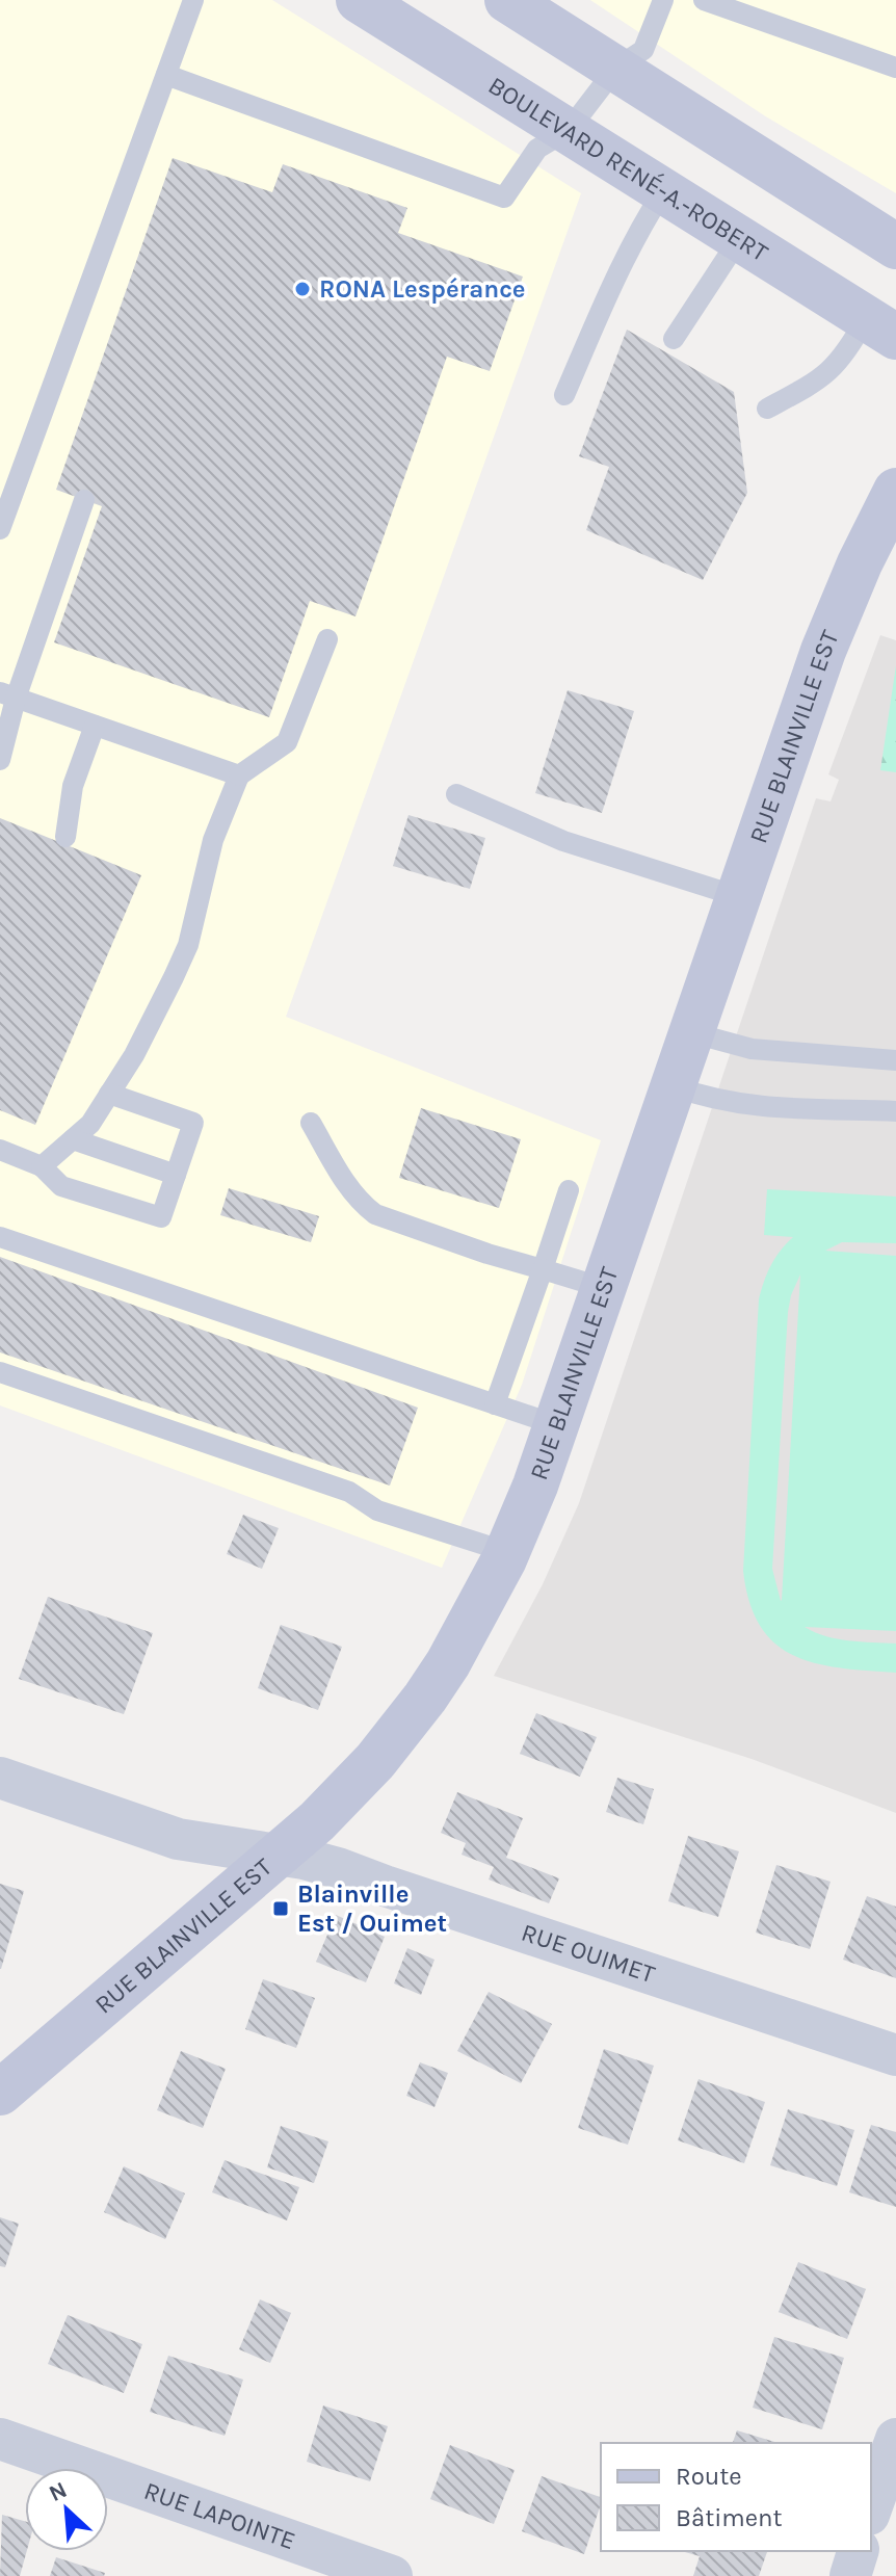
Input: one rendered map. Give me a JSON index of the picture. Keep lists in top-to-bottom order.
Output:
{
  "streets": {
    "street": [
      "BOULEVARD RENÉ-A.-ROBERT",
      "RUE BLAINVILLE EST",
      "RUE OUIMET",
      "RUE LAPOINTE"
    ]
  },
  "crossings": [
    ["RUE BLAINVILLE EST", "RUE OUIMET"]
  ],
  "places": {
    "other": ["RONA Lespérance"],
    "transit": ["Blainville Est / Ouimet"]
  },
  "legend": ["Route", "Bâtiment"],
  "north": "top left"
}
